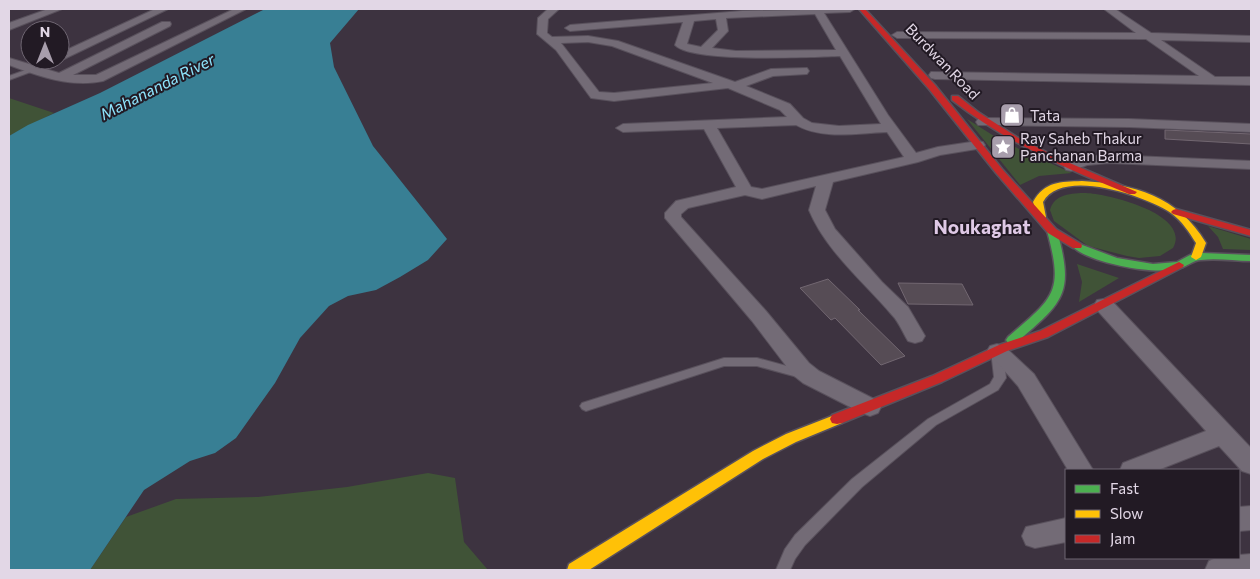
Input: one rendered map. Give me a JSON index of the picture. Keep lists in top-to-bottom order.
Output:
{
  "streets": {
    "main road": ["Burdwan Road"]
  },
  "districts": ["Noukaghat"],
  "water": ["Mahananda River"],
  "places": {
    "shop": ["Tata"],
    "place": ["Ray Saheb Thakur Panchanan Barma"]
  },
  "legend": ["Fast", "Slow", "Jam"],
  "north": "top"
}
